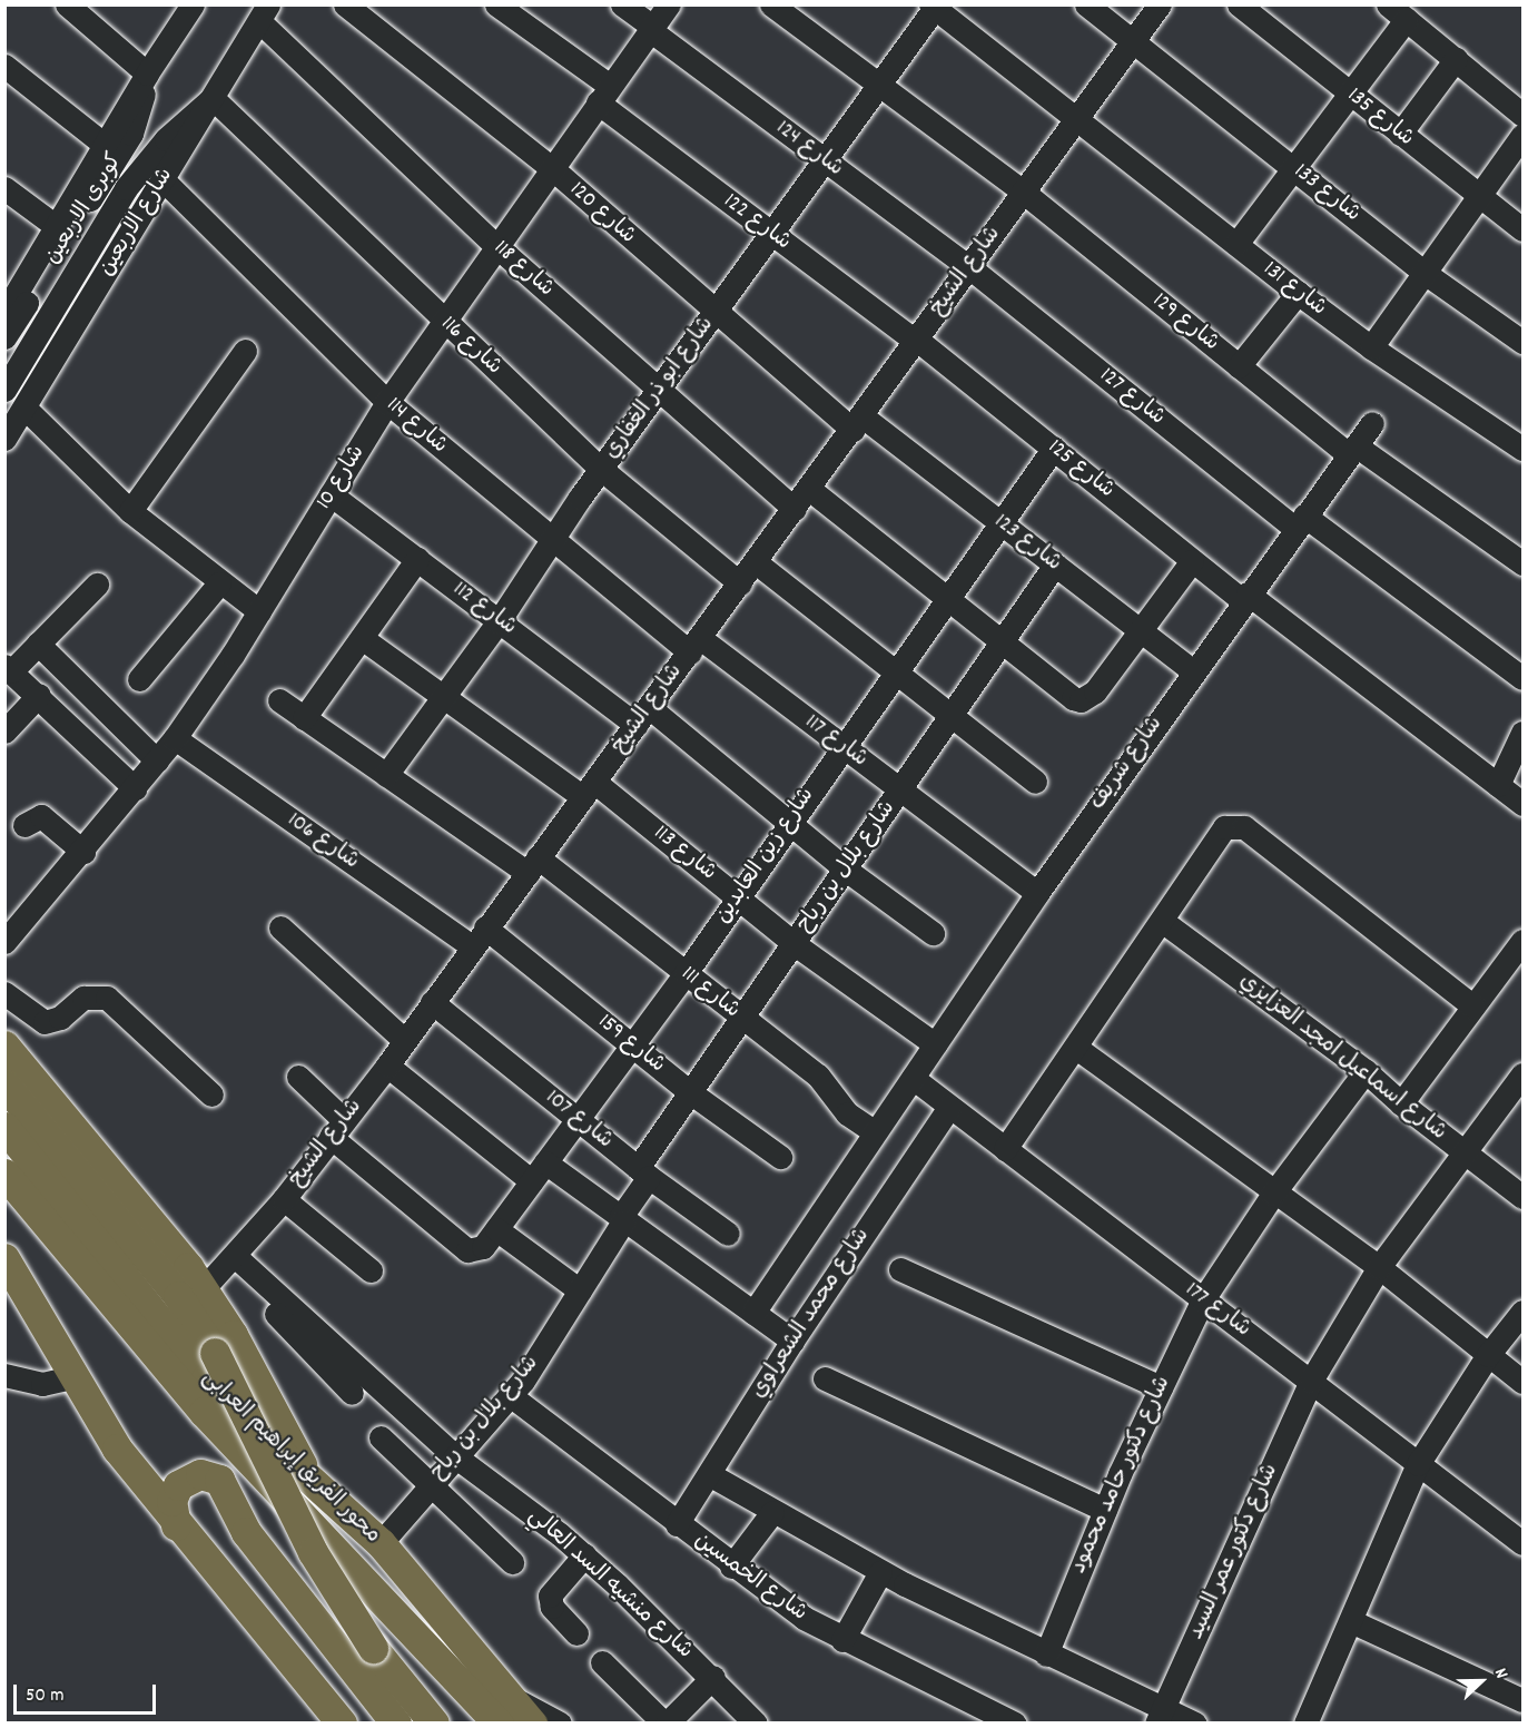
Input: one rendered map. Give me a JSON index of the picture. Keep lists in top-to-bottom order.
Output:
{
  "streets": {
    "main road": ["محور الفريق إبراهيم العرابى"],
    "street": [
      "شارع 135",
      "شارع 124",
      "شارع 133",
      "كوبرى الاربعين",
      "شارع 120",
      "شارع الاربعين",
      "شارع 122",
      "شارع 118",
      "شارع الشيخ",
      "شارع 131",
      "شارع 129",
      "شارع 116",
      "شارع ابو ذر الغفاري",
      "شارع 127",
      "شارع 114",
      "شارع 125",
      "شارع 10",
      "شارع 123",
      "شارع 112",
      "شارع 117",
      "شارع شريف",
      "شارع 106",
      "شارع 113",
      "شارع زين العابدين",
      "شارع بلال بن رباح",
      "شارع 111",
      "شارع 159",
      "شارع اسماعيل امجد العزايزي",
      "شارع 107",
      "شارع 177",
      "شارع محمد الشعراوي",
      "شارع دكتور حامد محمود",
      "شارع دكتور عمر السيد",
      "شارع الخمسين",
      "شارع منشيه السد العالي"
    ]
  },
  "crossings": [
    ["شارع 124", "شارع الشيخ"],
    ["شارع 124", "شارع ابو ذر الغفاري"],
    ["شارع 124", "شارع 127"],
    ["شارع 124", "شارع 10"],
    ["شارع 133", "شارع الشيخ"],
    ["كوبرى الاربعين", "شارع الاربعين"],
    ["كوبرى الاربعين", "شارع 116"],
    ["شارع 120", "شارع الشيخ"],
    ["شارع 120", "شارع ابو ذر الغفاري"],
    ["شارع 120", "شارع 10"],
    ["شارع 120", "شارع 123"],
    ["شارع الاربعين", "شارع 118"],
    ["شارع الاربعين", "شارع 116"],
    ["شارع الاربعين", "شارع 114"],
    ["شارع 122", "شارع الشيخ"],
    ["شارع 122", "شارع ابو ذر الغفاري"],
    ["شارع 122", "شارع 125"],
    ["شارع 122", "شارع 10"],
    ["شارع 118", "شارع الشيخ"],
    ["شارع 118", "شارع ابو ذر الغفاري"],
    ["شارع 118", "شارع 10"],
    ["شارع الشيخ", "شارع 131"],
    ["شارع الشيخ", "شارع 129"],
    ["شارع الشيخ", "شارع 116"],
    ["شارع الشيخ", "شارع 127"],
    ["شارع الشيخ", "شارع 114"],
    ["شارع الشيخ", "شارع 125"],
    ["شارع الشيخ", "شارع 123"],
    ["شارع الشيخ", "شارع 112"],
    ["شارع الشيخ", "شارع 117"],
    ["شارع الشيخ", "شارع 106"],
    ["شارع الشيخ", "شارع 113"],
    ["شارع الشيخ", "شارع زين العابدين"],
    ["شارع الشيخ", "شارع 111"],
    ["شارع الشيخ", "شارع 159"],
    ["شارع الشيخ", "شارع 107"],
    ["شارع 131", "شارع ابو ذر الغفاري"],
    ["شارع 129", "شارع ابو ذر الغفاري"],
    ["شارع 129", "شارع شريف"],
    ["شارع 116", "شارع ابو ذر الغفاري"],
    ["شارع 116", "شارع 10"],
    ["شارع ابو ذر الغفاري", "شارع 114"],
    ["شارع ابو ذر الغفاري", "شارع 112"],
    ["شارع ابو ذر الغفاري", "شارع 113"],
    ["شارع ابو ذر الغفاري", "شارع 111"],
    ["شارع 127", "شارع شريف"],
    ["شارع 114", "شارع 10"],
    ["شارع 114", "شارع 117"],
    ["شارع 125", "شارع شريف"],
    ["شارع 125", "شارع زين العابدين"],
    ["شارع 10", "شارع 112"],
    ["شارع 10", "شارع 106"],
    ["شارع 123", "شارع شريف"],
    ["شارع 123", "شارع زين العابدين"],
    ["شارع 123", "شارع بلال بن رباح"],
    ["شارع 112", "شارع زين العابدين"],
    ["شارع 112", "شارع بلال بن رباح"],
    ["شارع 117", "شارع شريف"],
    ["شارع 117", "شارع زين العابدين"],
    ["شارع 117", "شارع بلال بن رباح"],
    ["شارع شريف", "شارع 113"],
    ["شارع شريف", "شارع 111"],
    ["شارع شريف", "شارع 177"],
    ["شارع 113", "شارع زين العابدين"],
    ["شارع 113", "شارع بلال بن رباح"],
    ["شارع زين العابدين", "شارع 111"],
    ["شارع زين العابدين", "شارع 159"],
    ["شارع زين العابدين", "شارع 107"],
    ["شارع بلال بن رباح", "شارع 111"],
    ["شارع بلال بن رباح", "شارع 159"],
    ["شارع بلال بن رباح", "شارع 107"],
    ["شارع بلال بن رباح", "محور الفريق إبراهيم العرابى"],
    ["شارع بلال بن رباح", "شارع الخمسين"],
    ["شارع بلال بن رباح", "شارع منشيه السد العالي"],
    ["شارع اسماعيل امجد العزايزي", "شارع دكتور حامد محمود"],
    ["شارع اسماعيل امجد العزايزي", "شارع دكتور عمر السيد"],
    ["شارع 177", "شارع محمد الشعراوي"],
    ["شارع 177", "شارع دكتور حامد محمود"],
    ["شارع 177", "شارع دكتور عمر السيد"],
    ["شارع محمد الشعراوي", "شارع الخمسين"]
  ],
  "scale_bar": "50 m",
  "north": "right"
}
